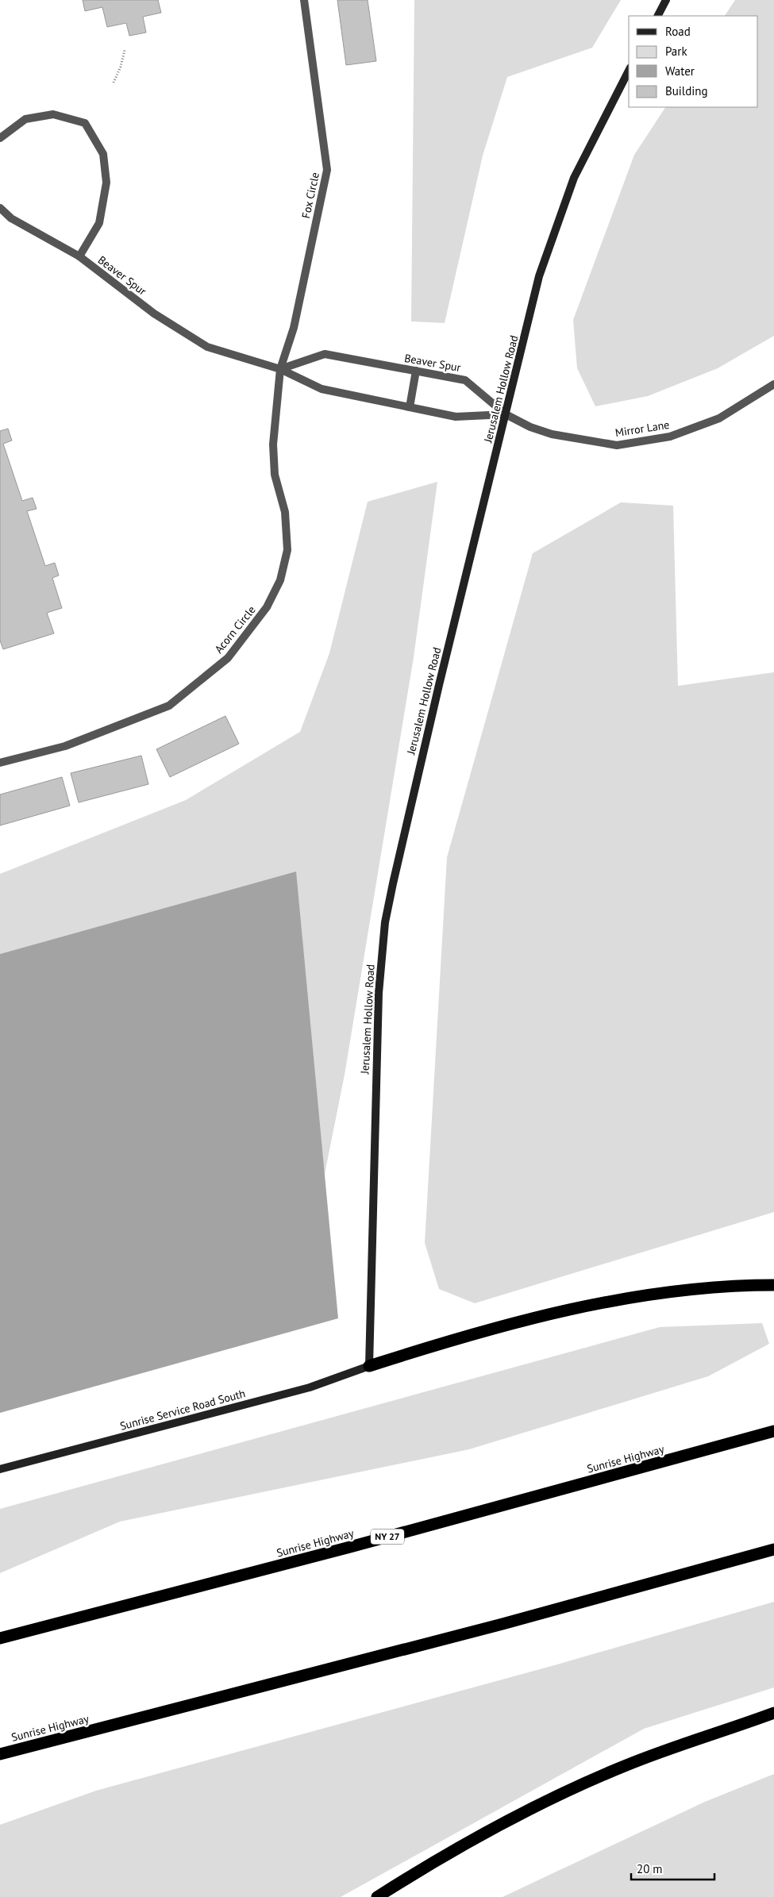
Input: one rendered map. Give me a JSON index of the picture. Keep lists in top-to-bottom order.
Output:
{
  "streets": {
    "highway": ["Sunrise Highway", "NY 27"],
    "street": [
      "Fox Circle",
      "Beaver Spur",
      "Jerusalem Hollow Road",
      "Mirror Lane",
      "Acorn Circle",
      "Sunrise Service Road South"
    ]
  },
  "crossings": [
    ["Fox Circle", "Beaver Spur"],
    ["Fox Circle", "Acorn Circle"],
    ["Beaver Spur", "Jerusalem Hollow Road"],
    ["Beaver Spur", "Mirror Lane"],
    ["Beaver Spur", "Acorn Circle"],
    ["Jerusalem Hollow Road", "Mirror Lane"],
    ["Jerusalem Hollow Road", "Sunrise Service Road South"]
  ],
  "legend": [
    "Road",
    "Park",
    "Water",
    "Building"
  ],
  "scale_bar": "20 m"
}
